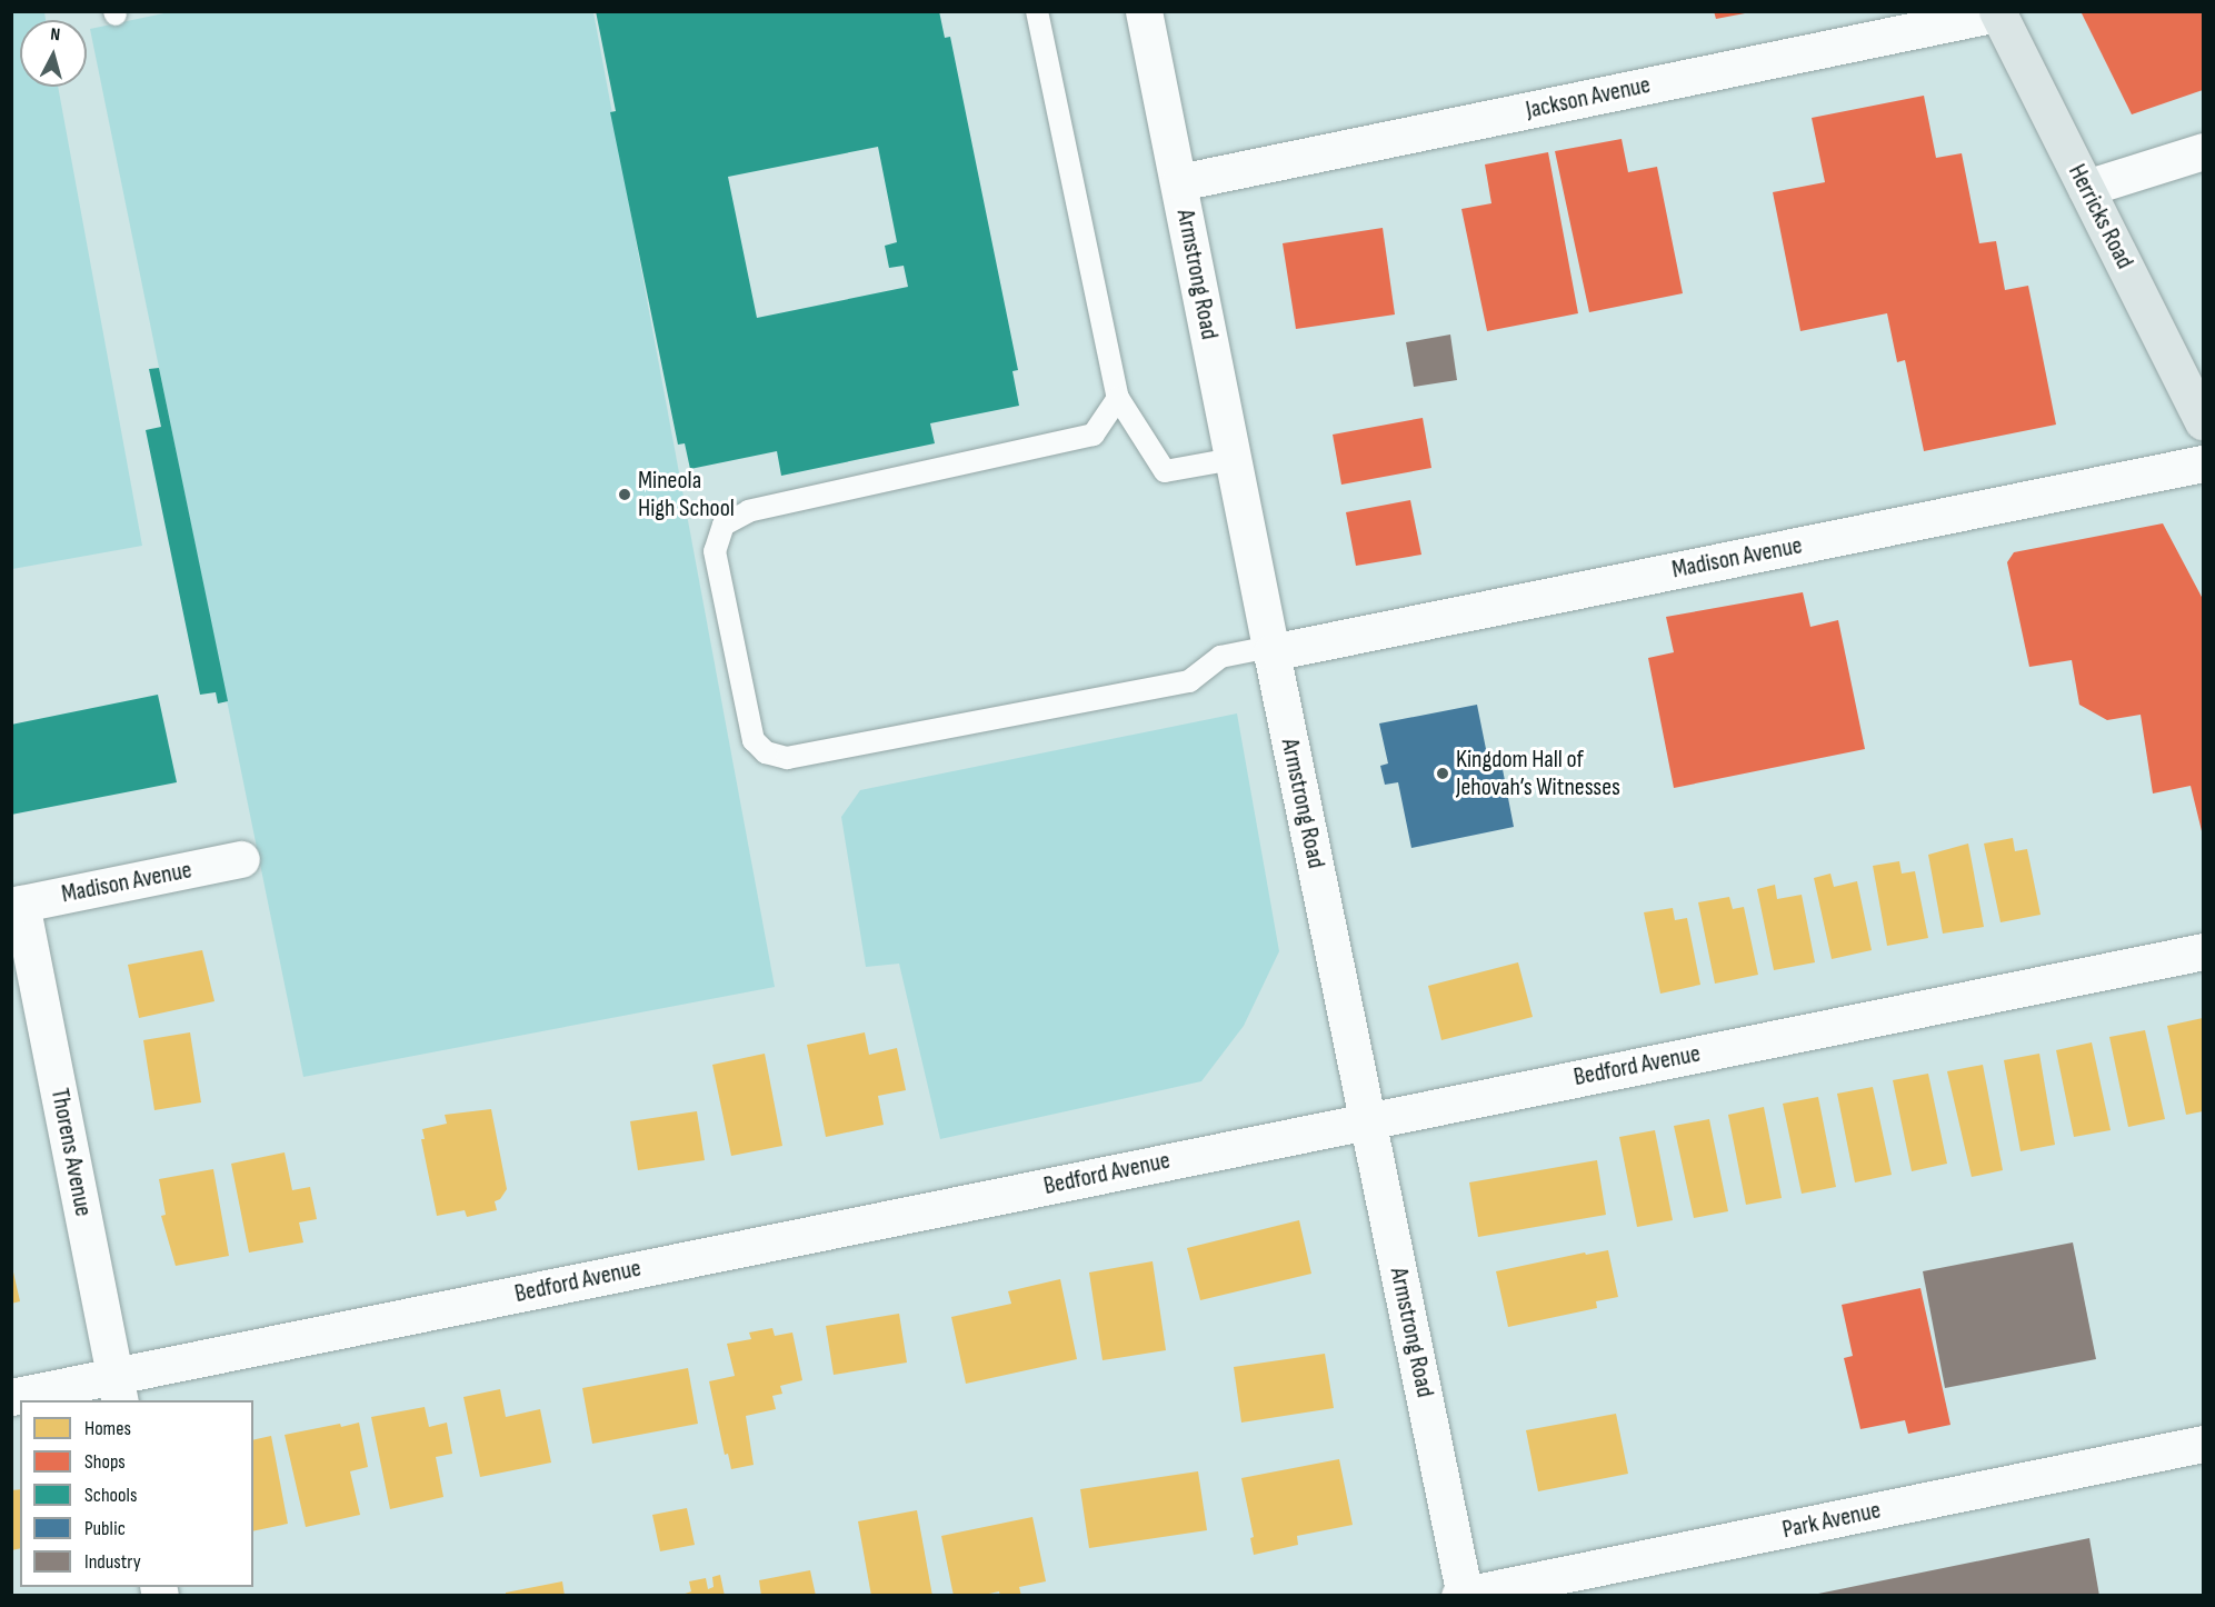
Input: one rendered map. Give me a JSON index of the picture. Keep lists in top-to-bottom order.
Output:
{
  "streets": {
    "main road": ["Herricks Road"],
    "street": [
      "Jackson Avenue",
      "Armstrong Road",
      "Madison Avenue",
      "Bedford Avenue",
      "Thorens Avenue",
      "Park Avenue"
    ]
  },
  "crossings": [
    ["Jackson Avenue", "Herricks Road"],
    ["Jackson Avenue", "Armstrong Road"],
    ["Armstrong Road", "Madison Avenue"],
    ["Armstrong Road", "Bedford Avenue"],
    ["Armstrong Road", "Park Avenue"],
    ["Madison Avenue", "Thorens Avenue"],
    ["Bedford Avenue", "Thorens Avenue"]
  ],
  "places": ["Mineola High School", "Kingdom Hall of Jehovah’s Witnesses"],
  "legend": [
    "Homes",
    "Shops",
    "Schools",
    "Public",
    "Industry"
  ],
  "north": "top"
}
